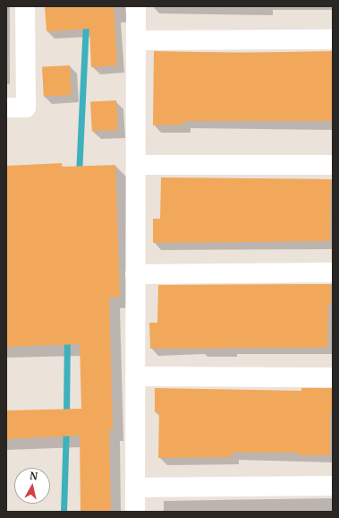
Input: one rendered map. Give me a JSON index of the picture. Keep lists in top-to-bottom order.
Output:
{
  "north": "top"
}
